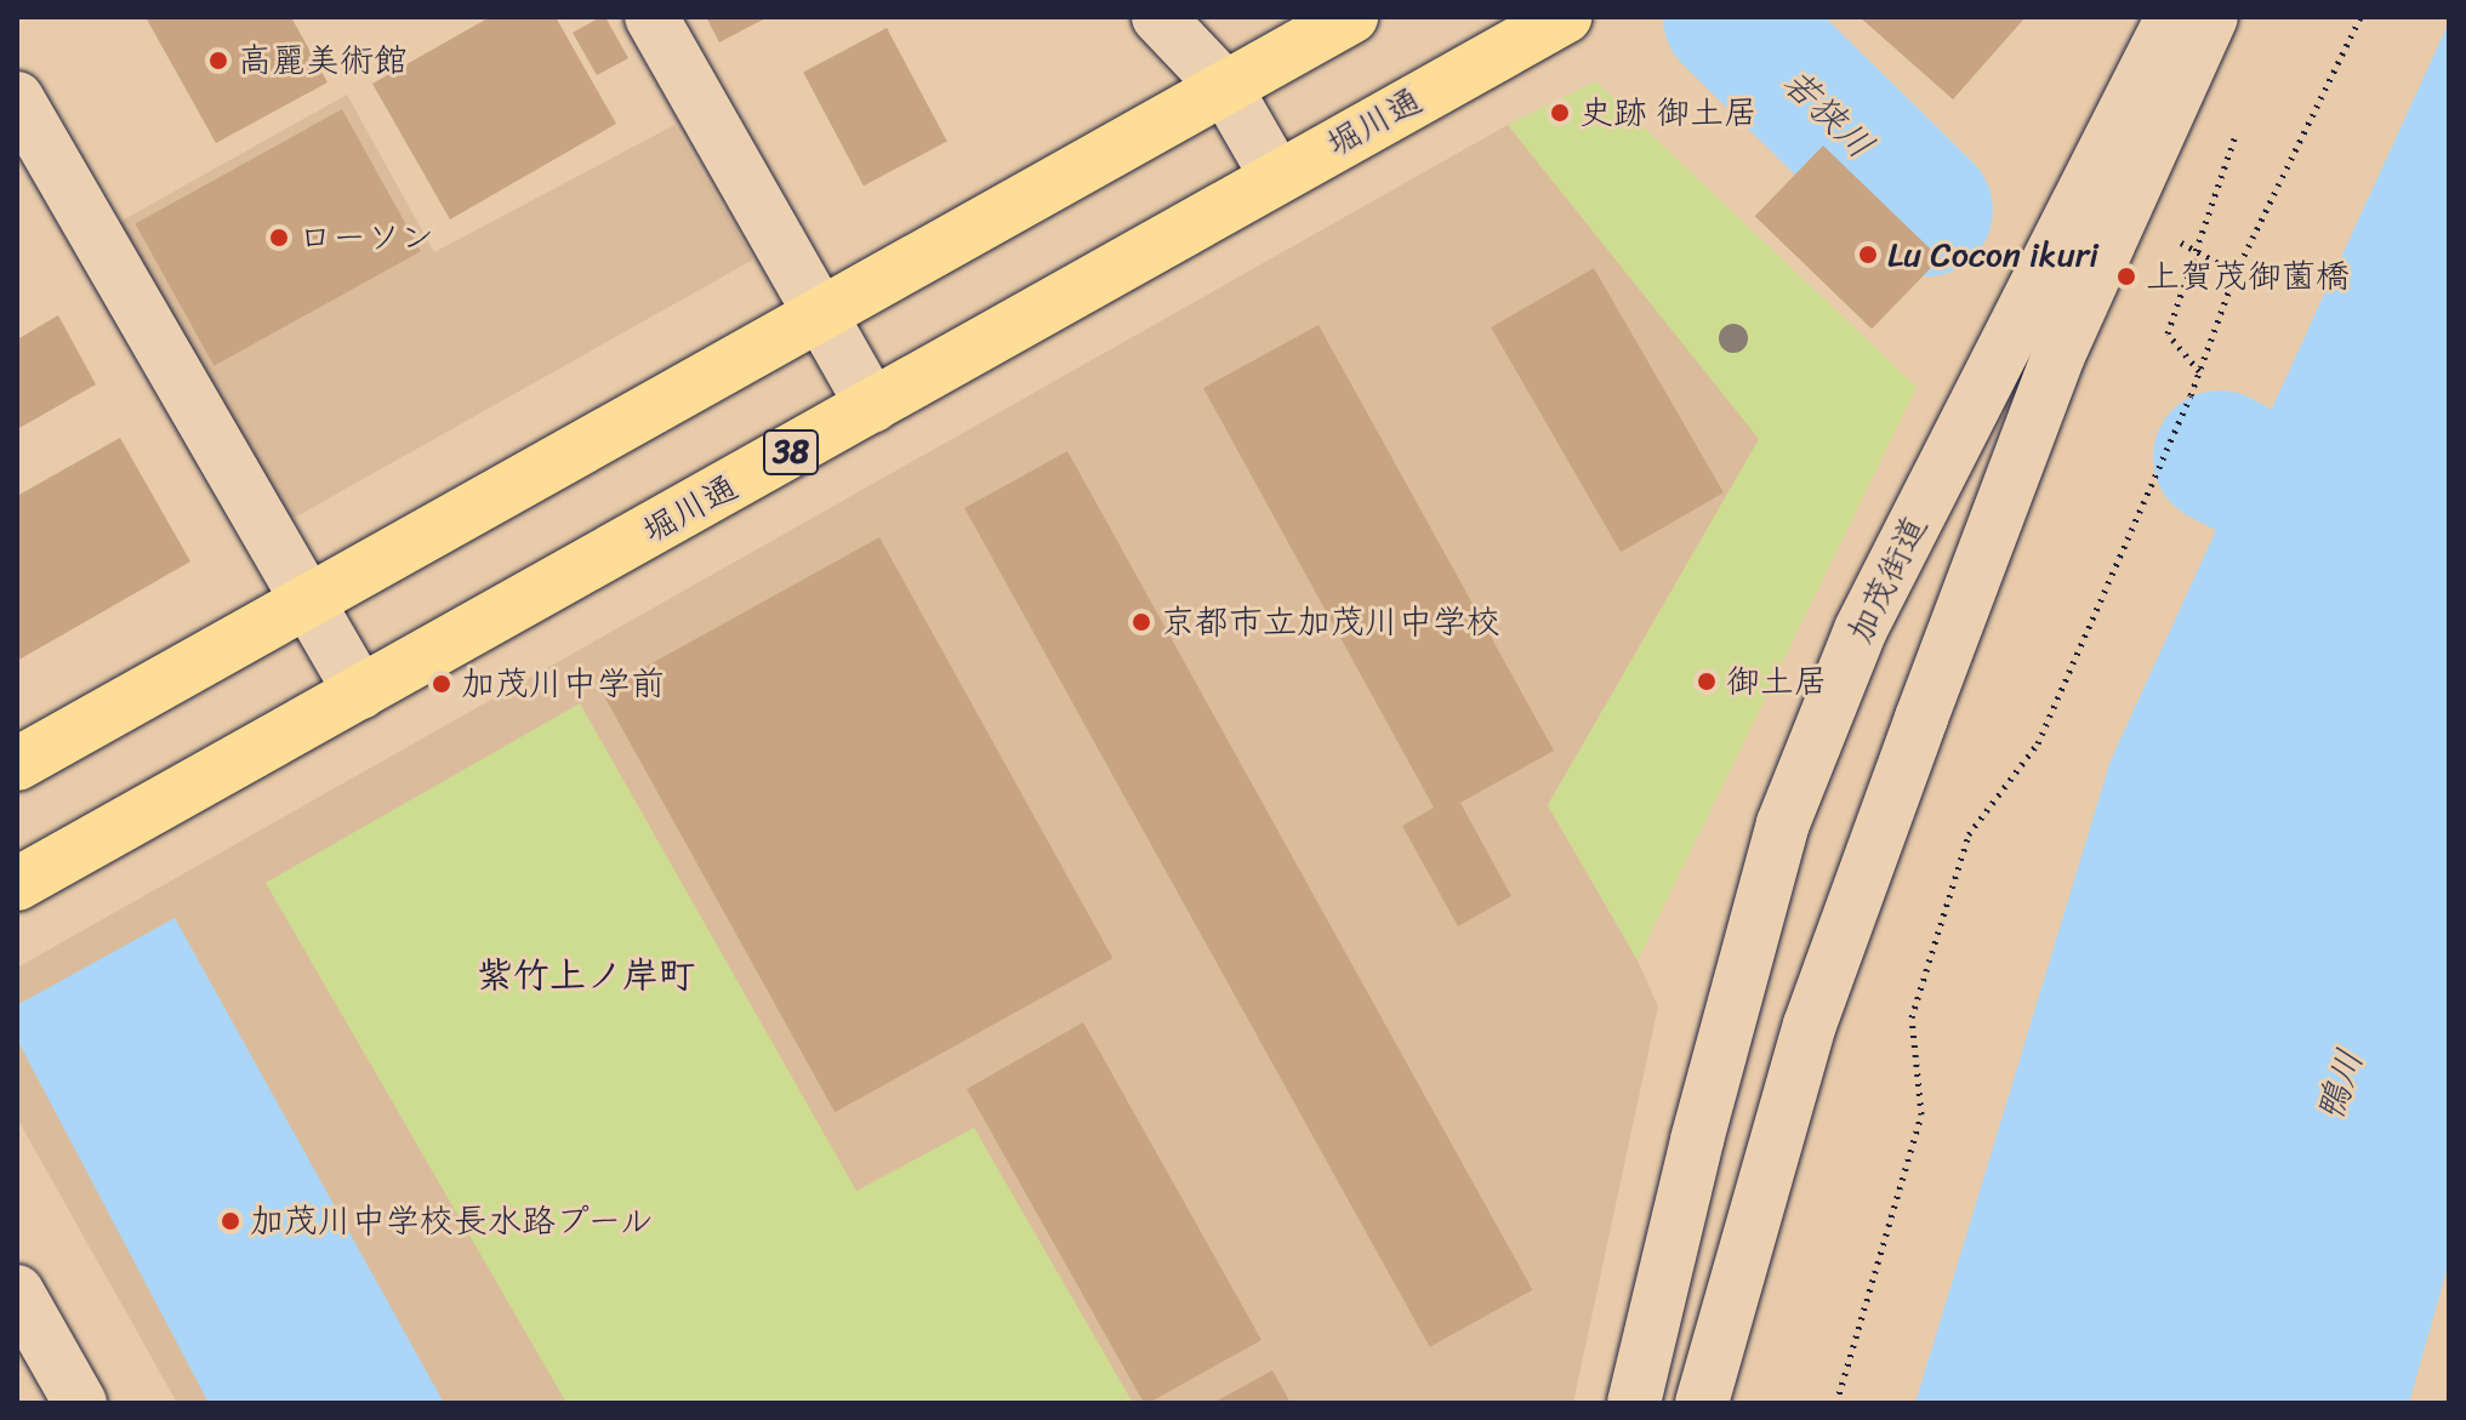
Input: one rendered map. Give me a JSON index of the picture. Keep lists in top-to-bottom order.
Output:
{
  "streets": {
    "main road": ["堀川通", "38"],
    "street": ["加茂街道"]
  },
  "districts": ["紫竹上ノ岸町"],
  "water": ["若狭川", "鴨川"],
  "places": [
    "高麗美術館",
    "史跡 御土居",
    "ローソン",
    "Lu Cocon ikuri",
    "上賀茂御薗橋",
    "京都市立加茂川中学校",
    "御土居",
    "加茂川中学前",
    "加茂川中学校長水路プール"
  ]
}
